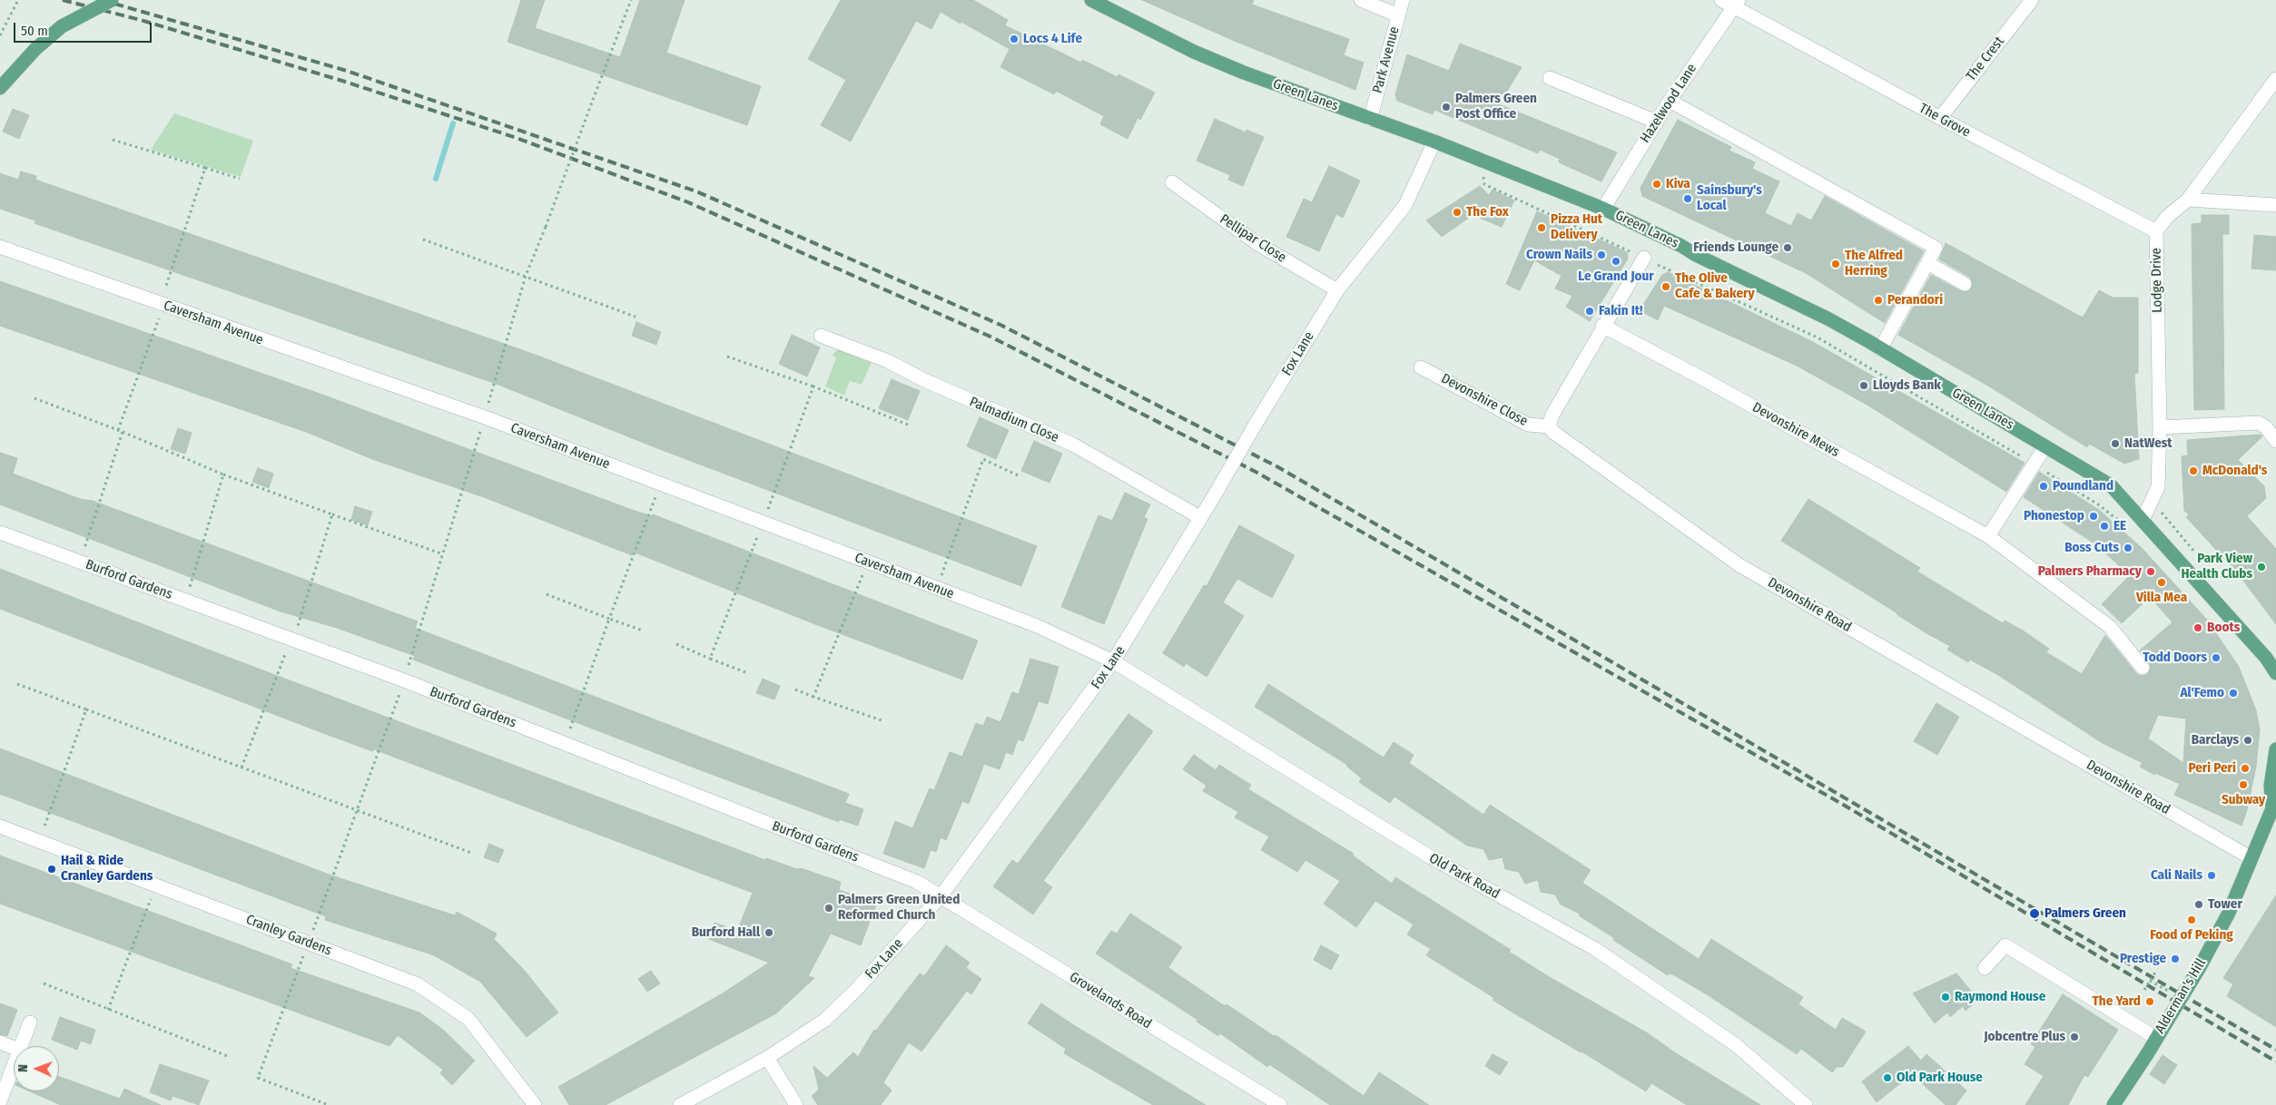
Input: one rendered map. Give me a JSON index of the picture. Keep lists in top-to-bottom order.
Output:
{
  "streets": {
    "main road": ["Green Lanes", "Alderman's Hill"],
    "street": [
      "The Crest",
      "Park Avenue",
      "Hazelwood Lane",
      "The Grove",
      "Pellipar Close",
      "Lodge Drive",
      "Caversham Avenue",
      "Fox Lane",
      "Devonshire Close",
      "Palmadium Close",
      "Devonshire Mews",
      "Burford Gardens",
      "Devonshire Road",
      "Old Park Road",
      "Cranley Gardens",
      "Grovelands Road"
    ]
  },
  "crossings": [
    ["The Crest", "The Grove"],
    ["Park Avenue", "Green Lanes"],
    ["Green Lanes", "Hazelwood Lane"],
    ["Green Lanes", "Lodge Drive"],
    ["Green Lanes", "Fox Lane"],
    ["Hazelwood Lane", "The Grove"],
    ["The Grove", "Lodge Drive"],
    ["Pellipar Close", "Fox Lane"],
    ["Caversham Avenue", "Fox Lane"],
    ["Caversham Avenue", "Old Park Road"],
    ["Fox Lane", "Palmadium Close"],
    ["Fox Lane", "Burford Gardens"],
    ["Fox Lane", "Old Park Road"],
    ["Fox Lane", "Grovelands Road"],
    ["Devonshire Close", "Devonshire Road"],
    ["Burford Gardens", "Grovelands Road"],
    ["Devonshire Road", "Alderman's Hill"]
  ],
  "places": [
    "Locs 4 Life",
    "Palmers Green Post Office",
    "Kiva",
    "Sainsbury's Local",
    "The Fox",
    "Pizza Hut Delivery",
    "Friends Lounge",
    "Crown Nails",
    "Le Grand Jour",
    "The Alfred Herring",
    "The Olive Cafe & Bakery",
    "Perandori",
    "Fakin It!",
    "Lloyds Bank",
    "NatWest",
    "McDonald's",
    "Poundland",
    "Phonestop",
    "EE",
    "Boss Cuts",
    "Park View Health Clubs",
    "Palmers Pharmacy",
    "Villa Mea",
    "Boots",
    "Todd Doors",
    "Al'Femo",
    "Barclays",
    "Peri Peri",
    "Subway",
    "Hail & Ride Cranley Gardens",
    "Cali Nails",
    "Tower",
    "Palmers Green United Reformed Church",
    "Palmers Green",
    "Food of Peking",
    "Burford Hall",
    "Prestige",
    "Raymond House",
    "The Yard",
    "Jobcentre Plus",
    "Old Park House"
  ],
  "scale_bar": "50 m",
  "north": "left"
}
